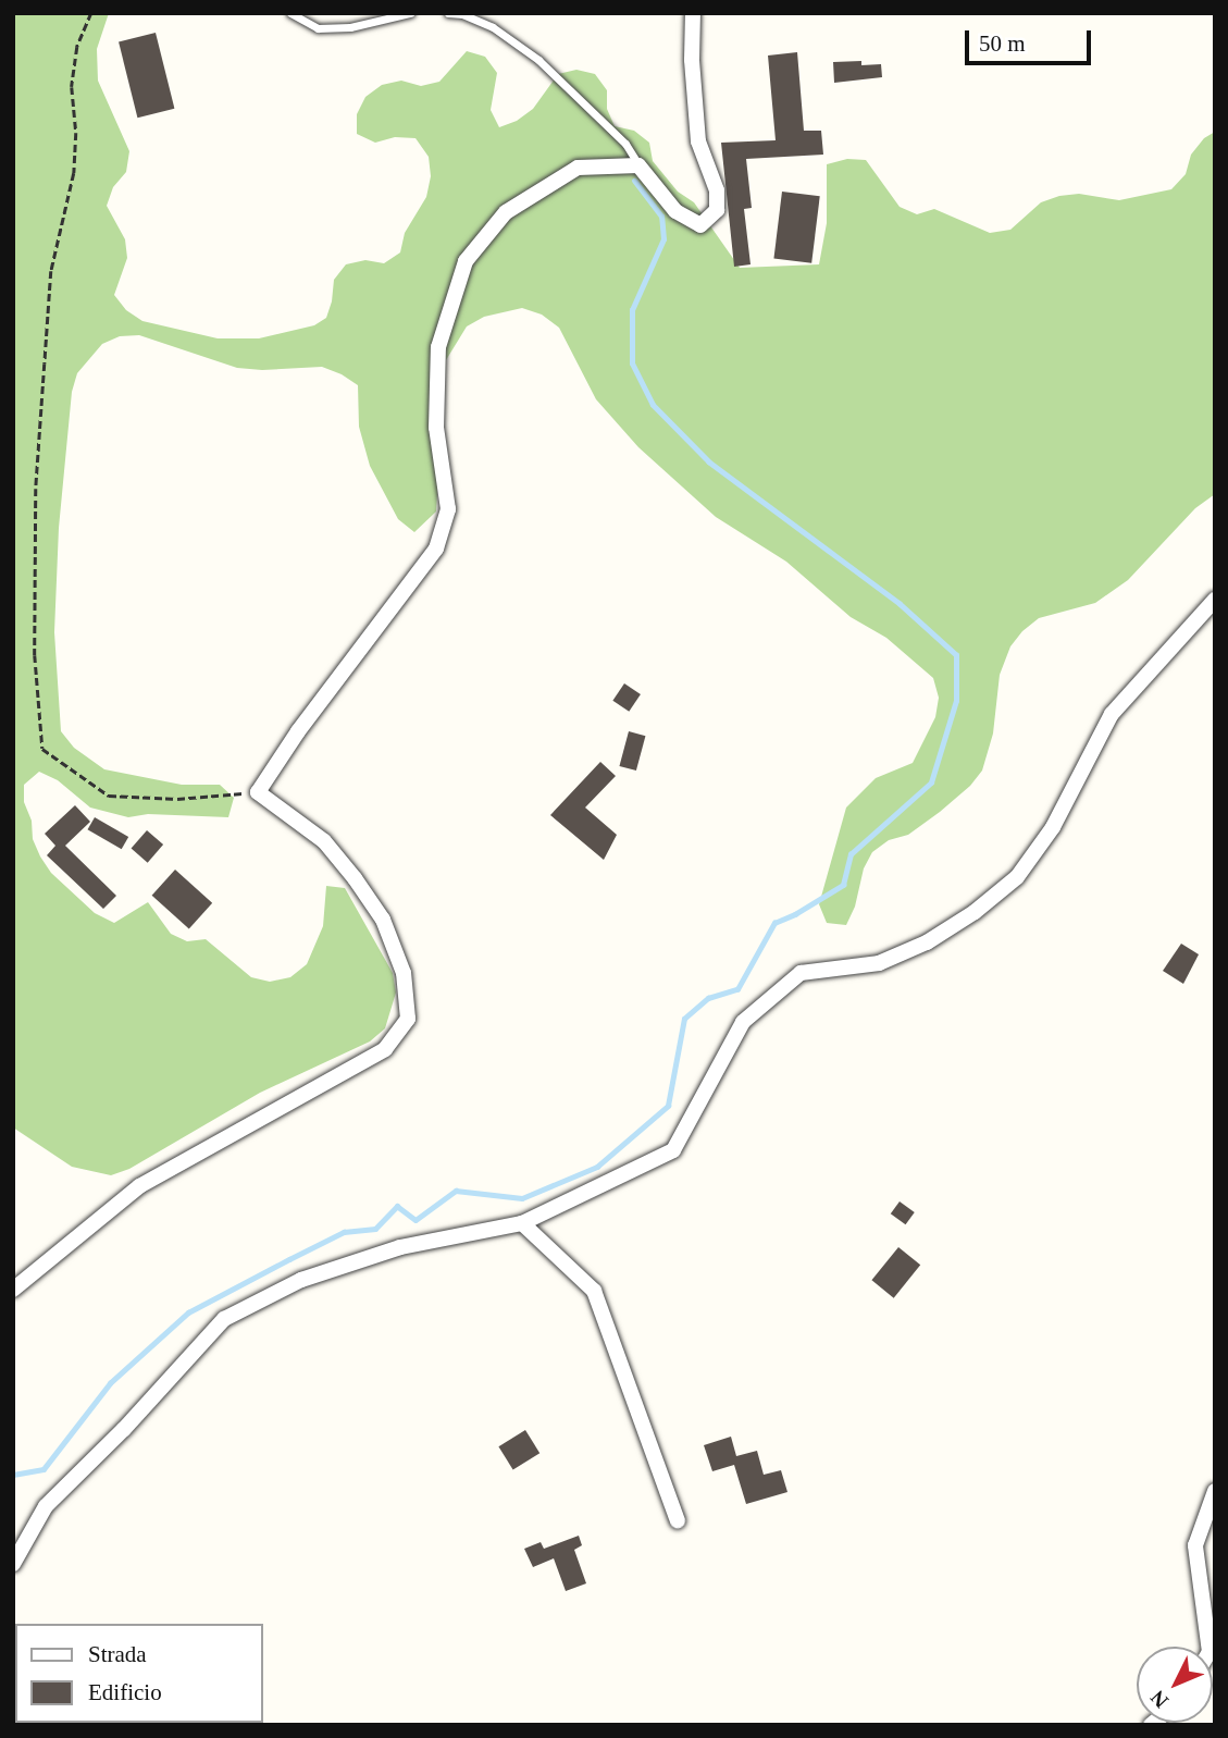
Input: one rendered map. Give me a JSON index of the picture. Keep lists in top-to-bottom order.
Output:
{
  "legend": ["Strada", "Edificio"],
  "scale_bar": "50 m",
  "north": "bottom left"
}
